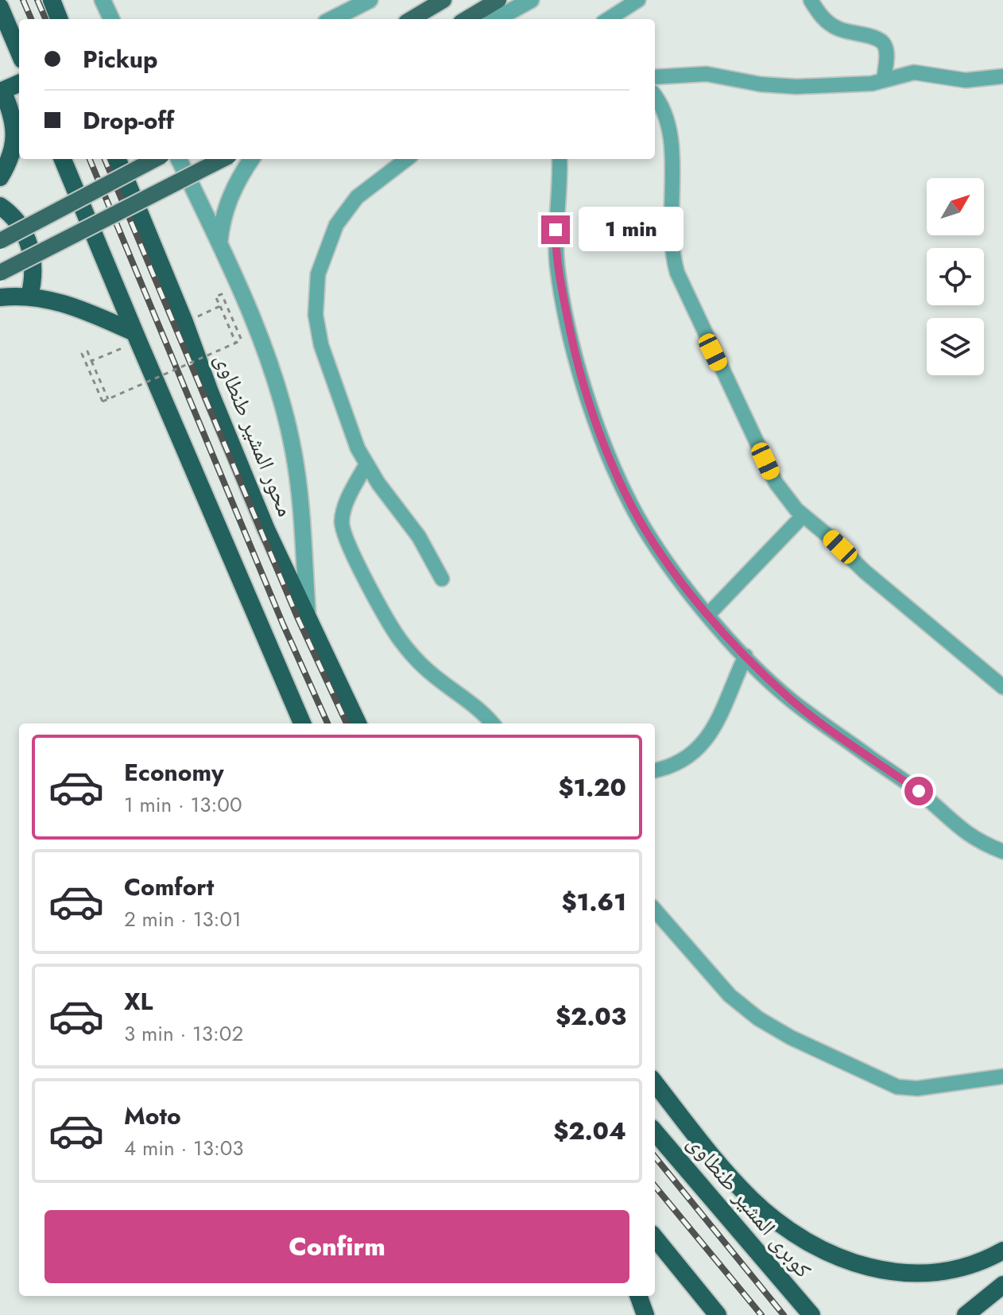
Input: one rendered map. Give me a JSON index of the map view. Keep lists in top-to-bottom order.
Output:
{
  "streets": {
    "highway": ["محور المشير طنطاوى", "كوبرى المشير طنطاوى"]
  },
  "north": "top right",
  "page": {
    "banner": ["Pickup", "Drop-off"],
    "bubble": "1 min",
    "list": [
      {
        "name": "Economy",
        "note": "1 min · 13:00",
        "value": "$1.20"
      },
      {
        "name": "Comfort",
        "note": "2 min · 13:01",
        "value": "$1.61"
      },
      {
        "name": "XL",
        "note": "3 min · 13:02",
        "value": "$2.03"
      },
      {
        "name": "Moto",
        "note": "4 min · 13:03",
        "value": "$2.04"
      }
    ],
    "buttons": "Confirm"
  }
}
